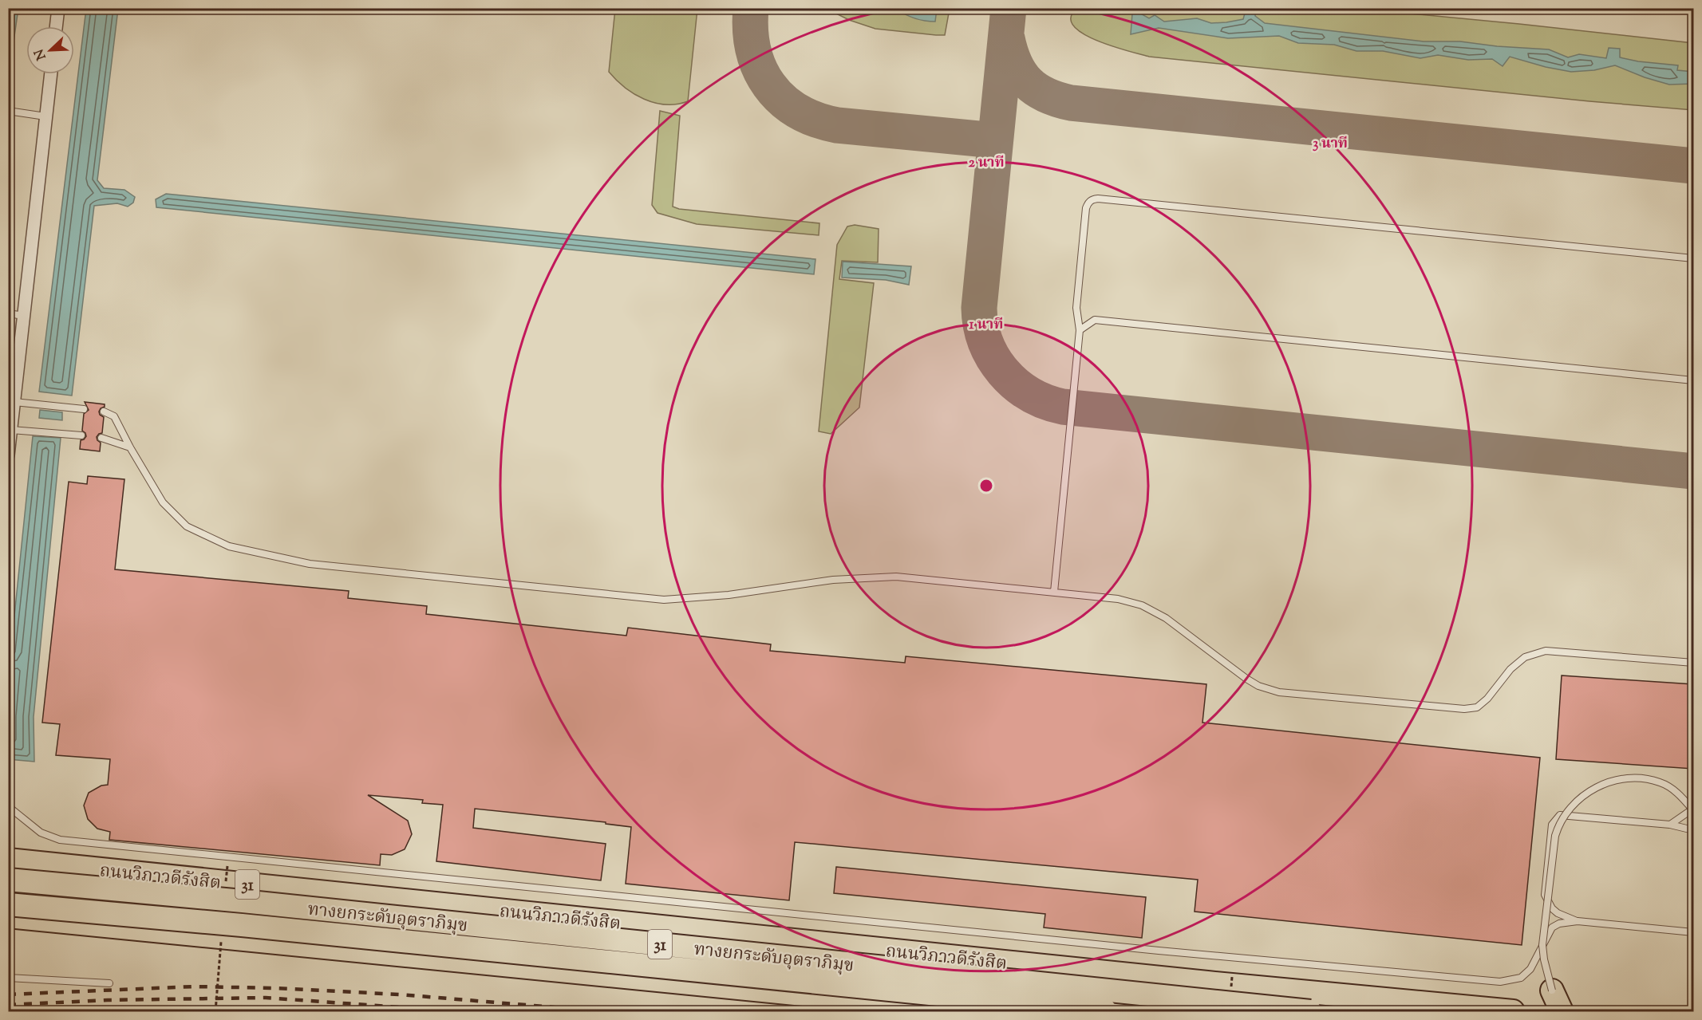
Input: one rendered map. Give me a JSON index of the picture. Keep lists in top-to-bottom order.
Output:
{
  "streets": {
    "highway": ["ถนนวิภาวดีรังสิต", "31", "ทางยกระดับอุตราภิมุข"]
  },
  "north": "bottom left",
  "rings": ["3 นาที", "2 นาที", "1 นาที"]
}
